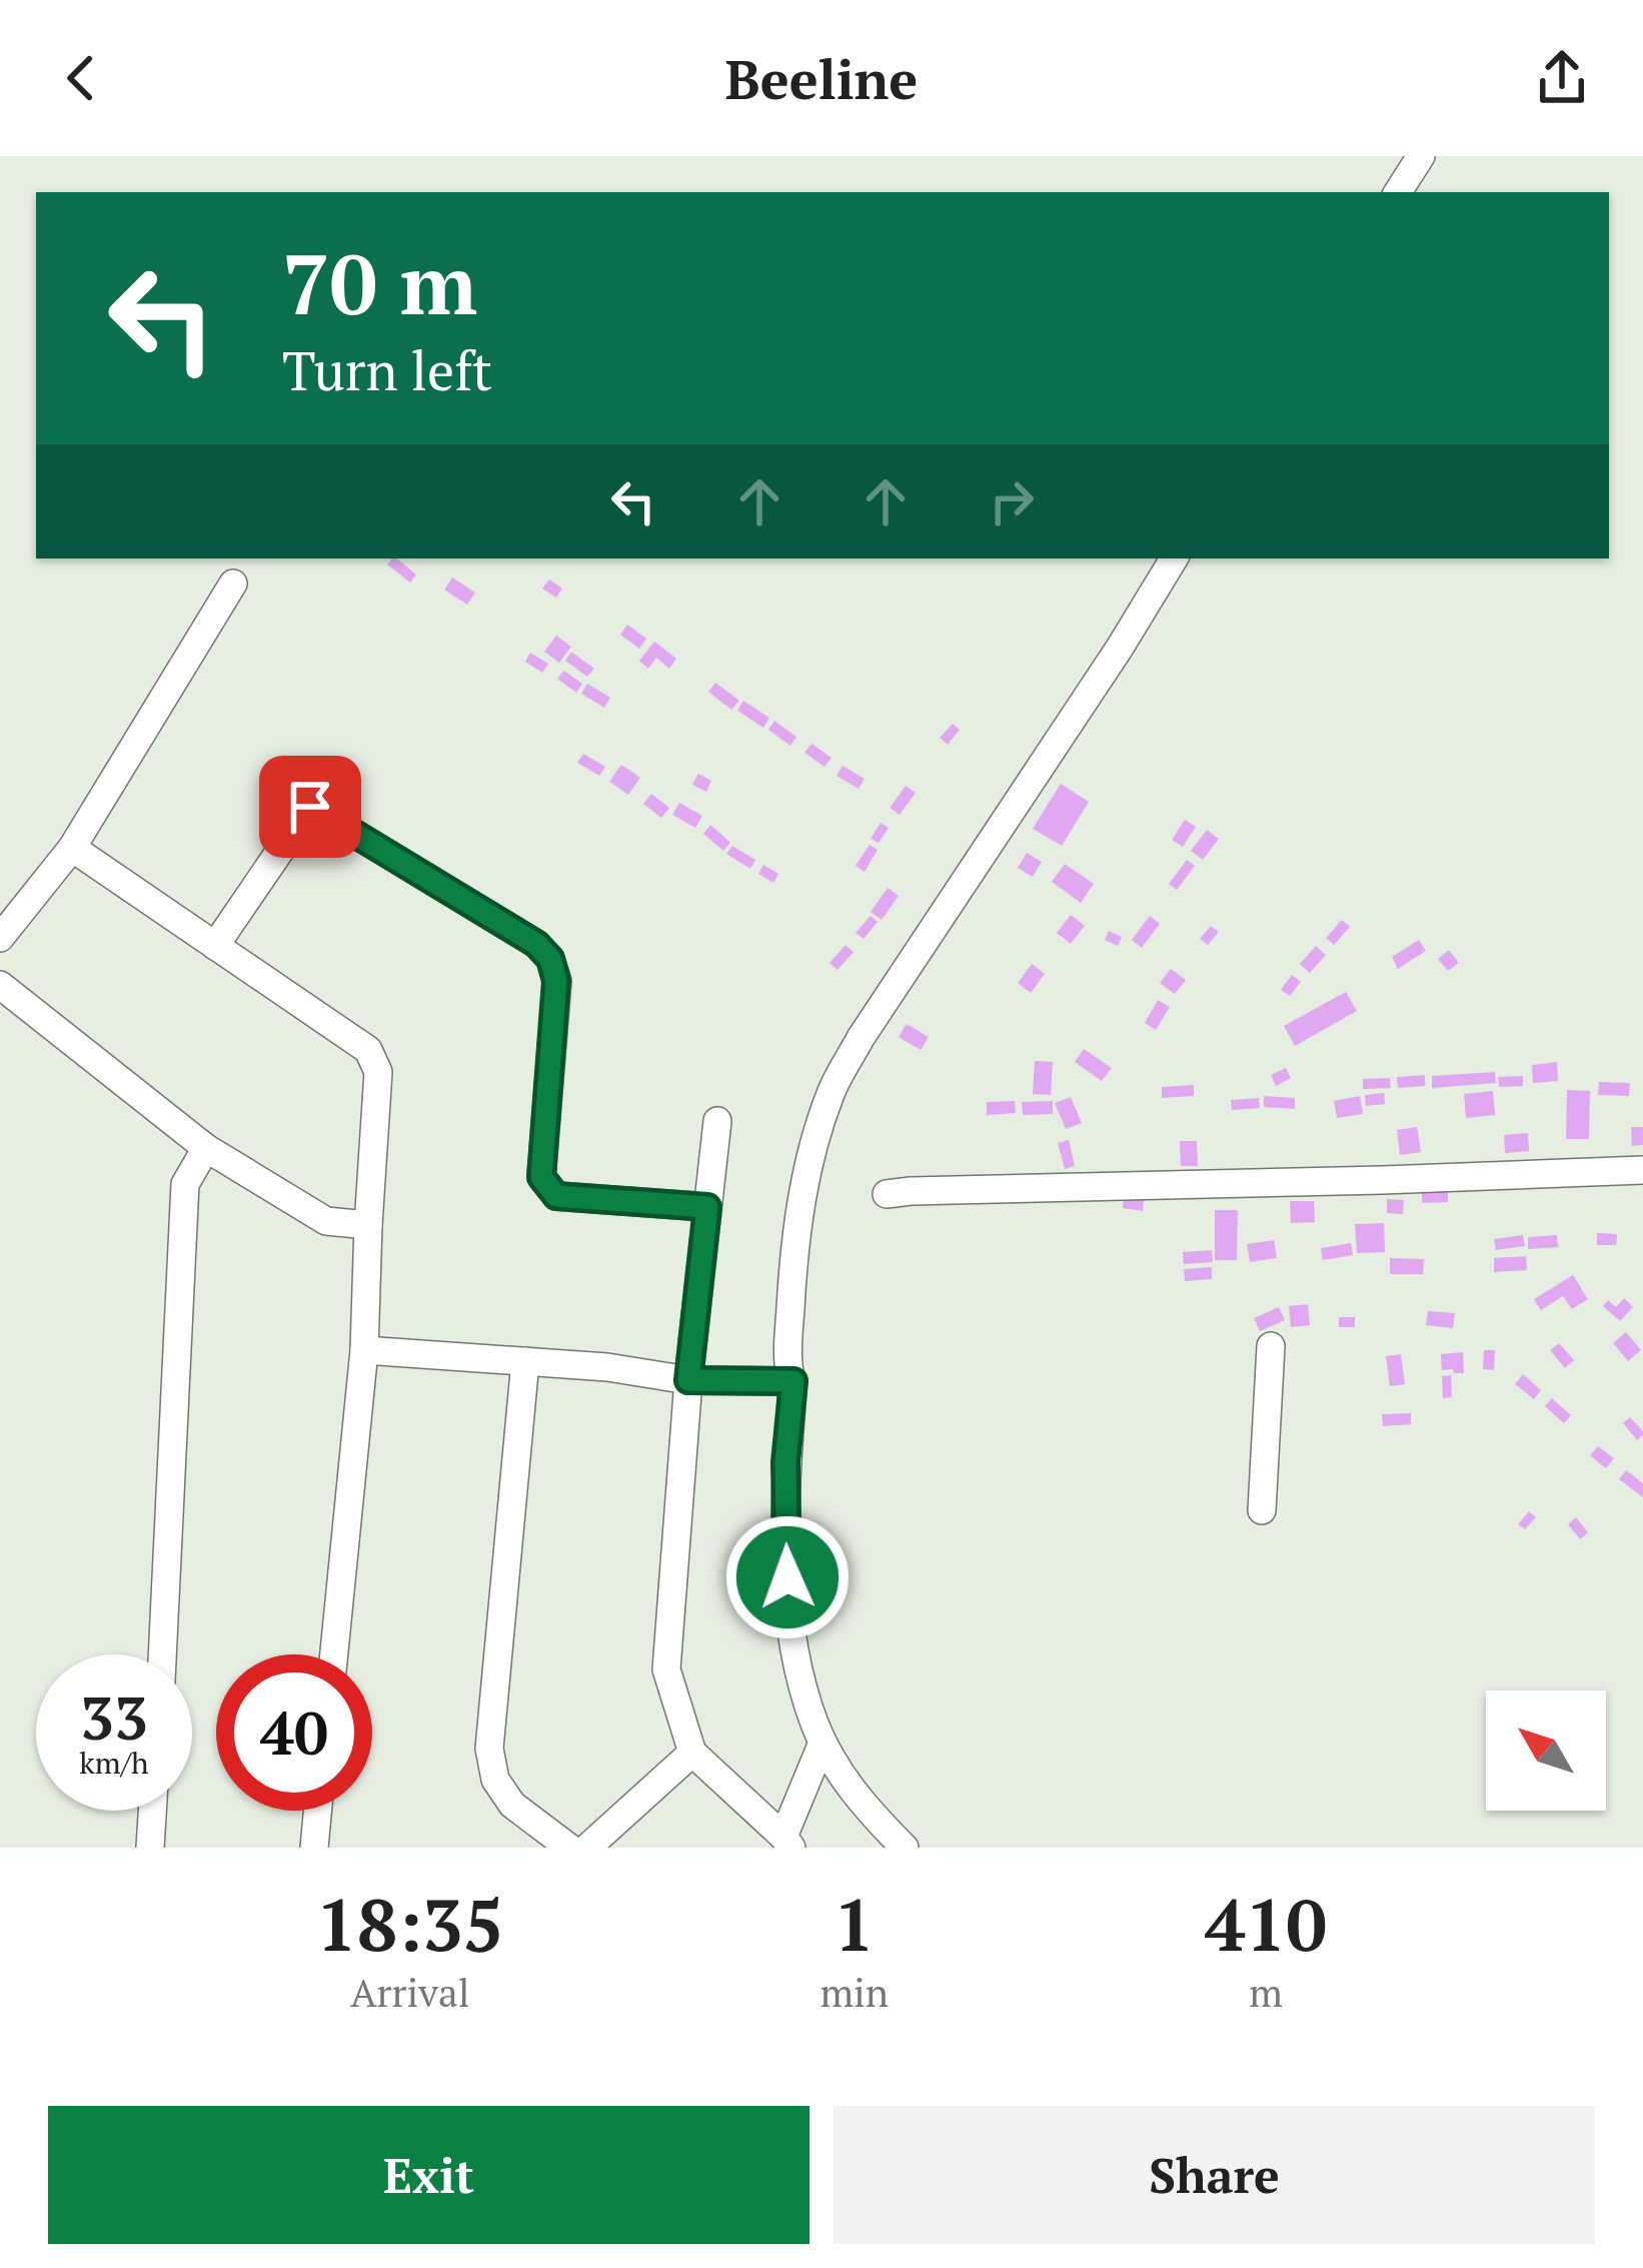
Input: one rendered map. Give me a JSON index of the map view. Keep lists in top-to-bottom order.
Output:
{
  "north": "top left",
  "page": {
    "header": "Beeline",
    "turn": ["70 m", "Turn left"],
    "speed": "33 km/h",
    "limit": "40",
    "eta": [
      "18:35",
      "Arrival",
      "1",
      "min",
      "410",
      "m"
    ],
    "buttons": ["Exit", "Share"]
  }
}
